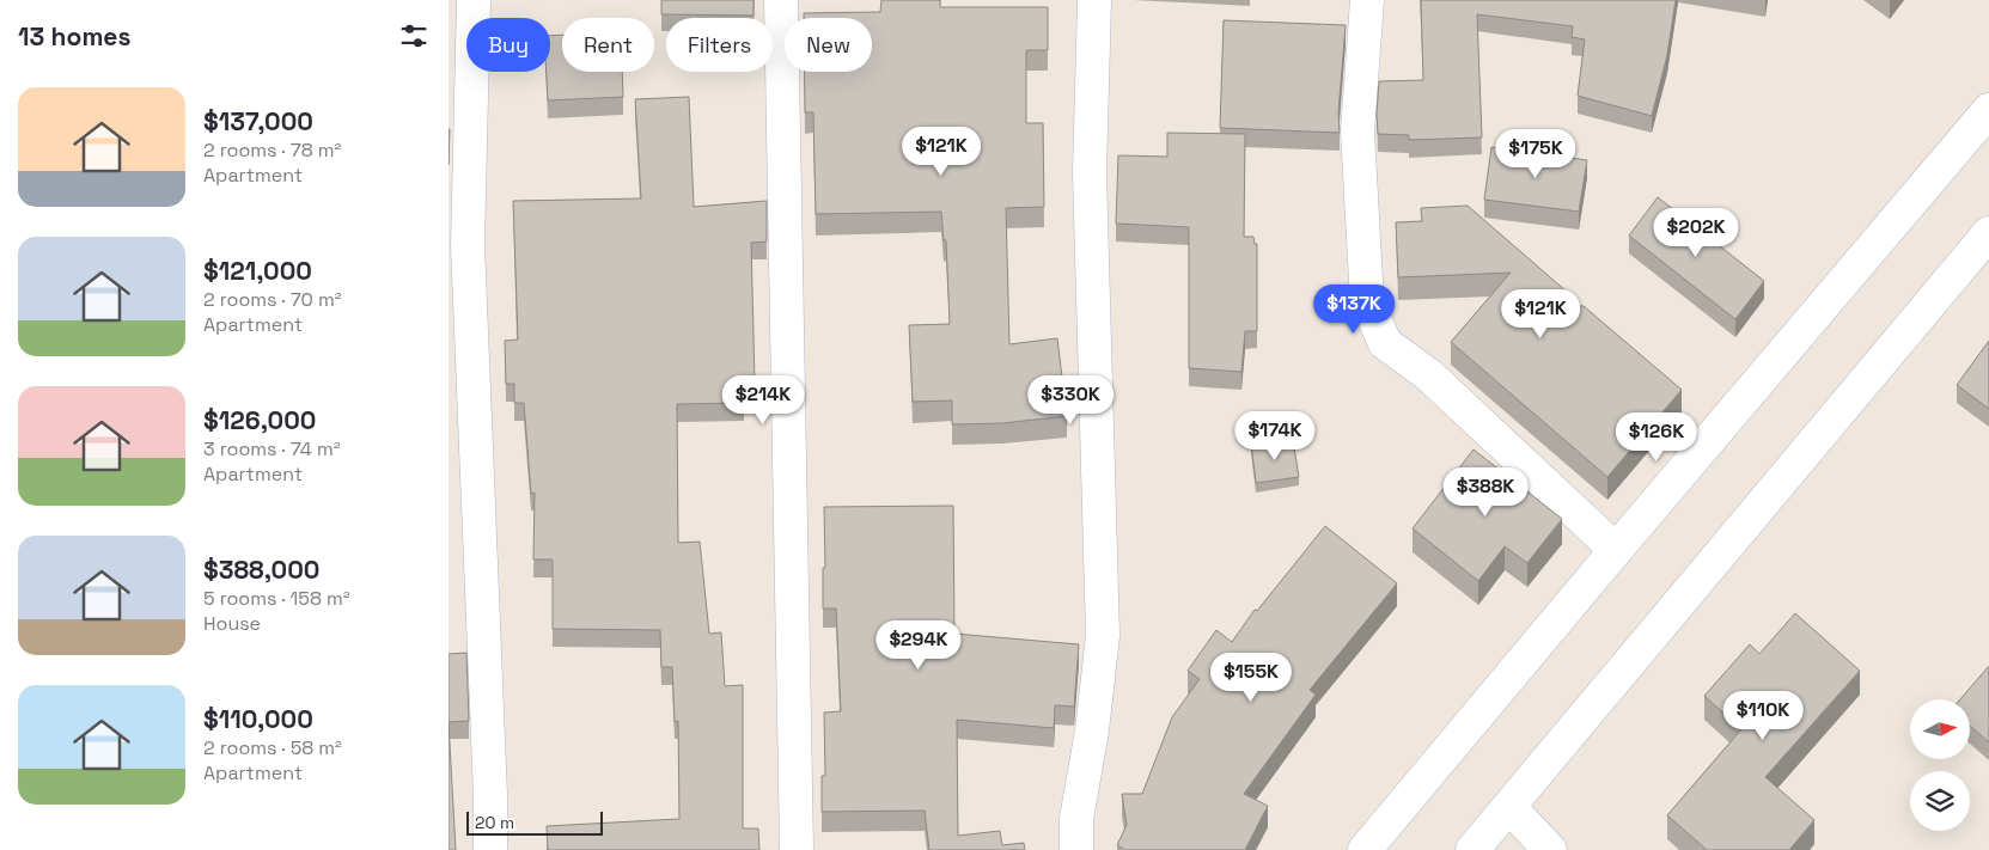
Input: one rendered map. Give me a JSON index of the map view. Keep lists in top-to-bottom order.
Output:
{
  "scale_bar": "20 m",
  "north": "right",
  "page": {
    "heading": "13 homes",
    "chip": [
      "Buy",
      "Rent",
      "Filters",
      "New"
    ],
    "list": [
      {
        "name": "$137,000",
        "note": "2 rooms · 78 m² · Apartment"
      },
      {
        "name": "$121,000",
        "note": "2 rooms · 70 m² · Apartment"
      },
      {
        "name": "$126,000",
        "note": "3 rooms · 74 m² · Apartment"
      },
      {
        "name": "$388,000",
        "note": "5 rooms · 158 m² · House"
      },
      {
        "name": "$110,000",
        "note": "2 rooms · 58 m² · Apartment"
      }
    ],
    "price": [
      "$121K",
      "$175K",
      "$202K",
      "$137K",
      "$121K",
      "$214K",
      "$330K",
      "$174K",
      "$126K",
      "$388K",
      "$294K",
      "$155K",
      "$110K"
    ],
    "scale": "20 m"
  }
}
